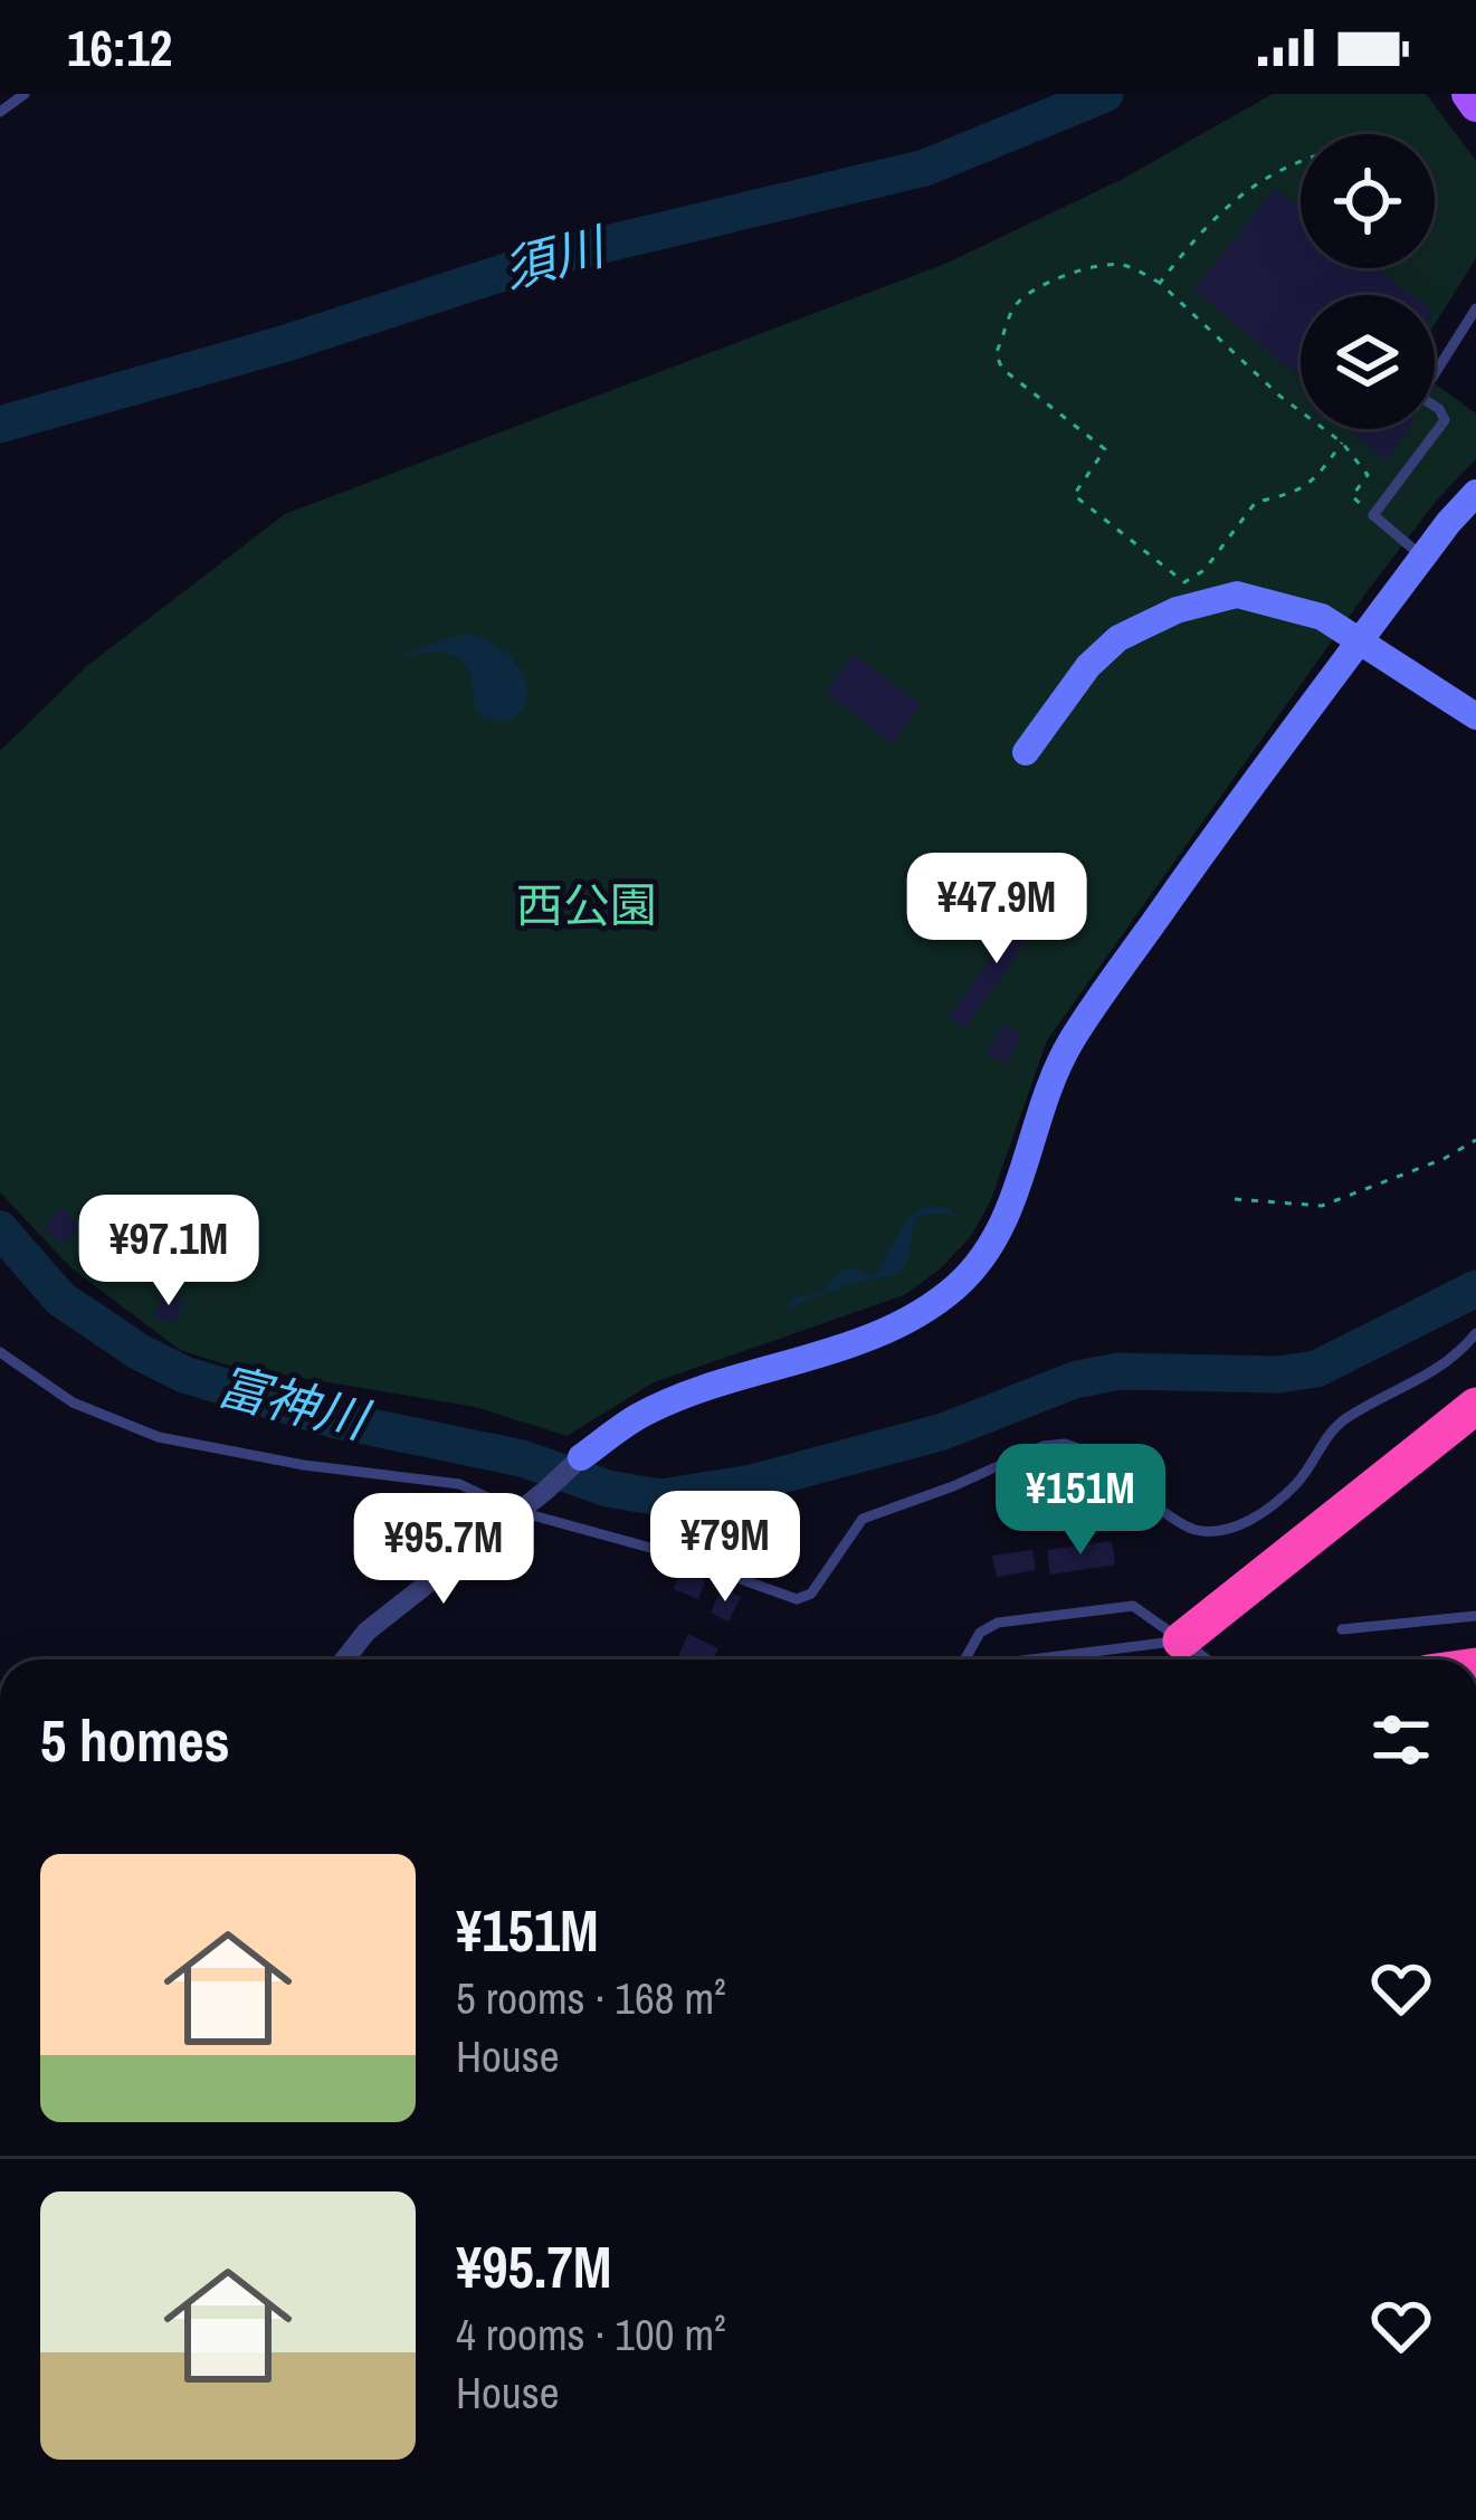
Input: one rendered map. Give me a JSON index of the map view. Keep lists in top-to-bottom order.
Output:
{
  "water": ["須川", "富神川"],
  "parks": ["西公園"],
  "page": {
    "status": "16:12",
    "price": [
      "¥47.9M",
      "¥97.1M",
      "¥151M",
      "¥79M",
      "¥95.7M"
    ],
    "heading": "5 homes",
    "list": [
      {
        "name": "¥151M",
        "note": "5 rooms · 168 m² · House"
      },
      {
        "name": "¥95.7M",
        "note": "4 rooms · 100 m² · House"
      }
    ]
  }
}
